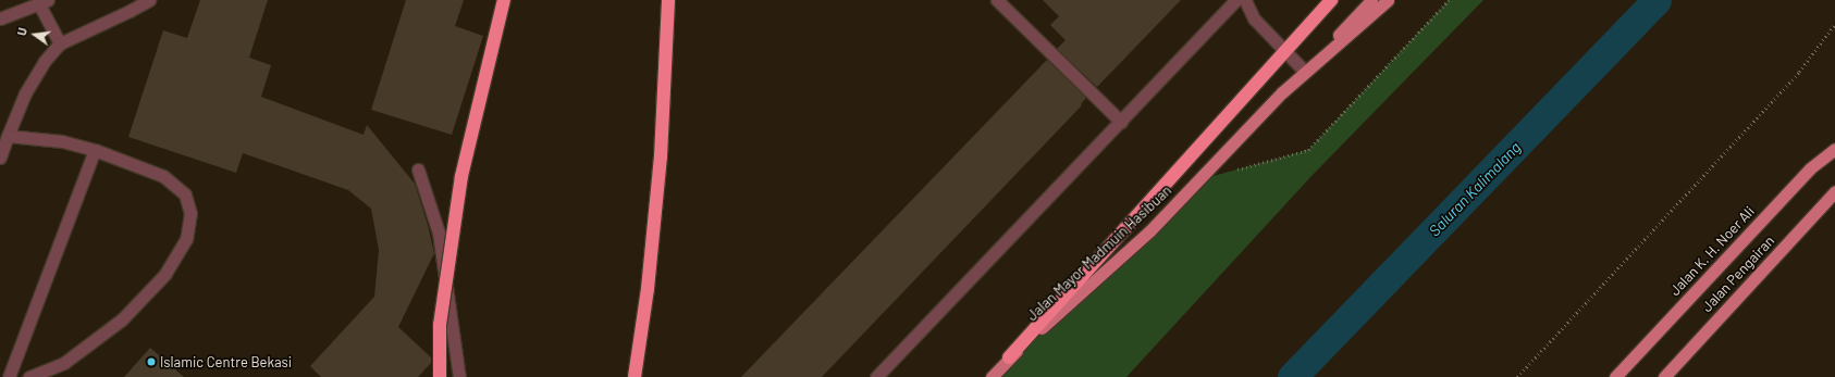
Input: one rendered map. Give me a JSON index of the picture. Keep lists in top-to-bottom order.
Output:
{
  "streets": {
    "main road": ["Jalan K. H. Noer Ali", "Jalan Mayor Madmuin Hasibuan", "Jalan Pengairan"]
  },
  "water": ["Saluran Kalimalang"],
  "places": ["Islamic Centre Bekasi"],
  "north": "left"
}
